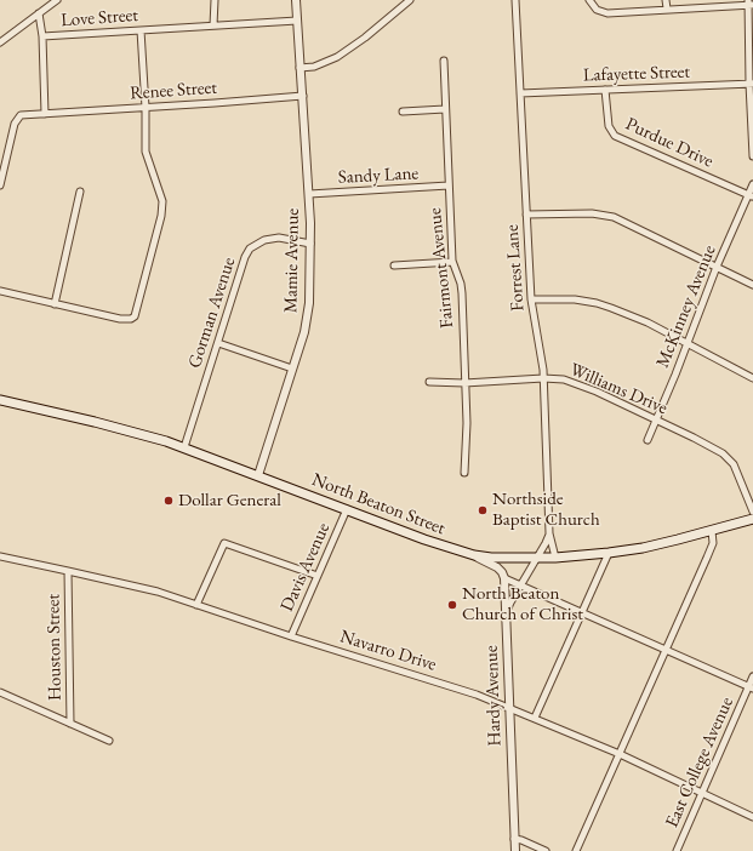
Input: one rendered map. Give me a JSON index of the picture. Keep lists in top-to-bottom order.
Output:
{
  "streets": {
    "main road": ["North Beaton Street"],
    "street": [
      "Love Street",
      "Lafayette Street",
      "Renee Street",
      "Purdue Drive",
      "Sandy Lane",
      "Mamie Avenue",
      "Fairmont Avenue",
      "Forrest Lane",
      "McKinney Avenue",
      "Gorman Avenue",
      "Williams Drive",
      "Davis Avenue",
      "Houston Street",
      "Navarro Drive",
      "Hardy Avenue",
      "East College Avenue"
    ]
  },
  "crossings": [
    ["Love Street", "Mamie Avenue"],
    ["Lafayette Street", "Purdue Drive"],
    ["Lafayette Street", "Forrest Lane"],
    ["Renee Street", "Mamie Avenue"],
    ["Purdue Drive", "McKinney Avenue"],
    ["Sandy Lane", "Mamie Avenue"],
    ["Sandy Lane", "Fairmont Avenue"],
    ["Mamie Avenue", "Gorman Avenue"],
    ["Mamie Avenue", "North Beaton Street"],
    ["Fairmont Avenue", "Williams Drive"],
    ["Forrest Lane", "Williams Drive"],
    ["Forrest Lane", "North Beaton Street"],
    ["Forrest Lane", "Hardy Avenue"],
    ["McKinney Avenue", "Williams Drive"],
    ["Gorman Avenue", "North Beaton Street"],
    ["North Beaton Street", "Davis Avenue"],
    ["Davis Avenue", "Navarro Drive"],
    ["Houston Street", "Navarro Drive"],
    ["Navarro Drive", "Hardy Avenue"],
    ["Navarro Drive", "East College Avenue"]
  ],
  "places": ["Dollar General", "Northside Baptist Church", "North Beaton Church of Christ"]
}
